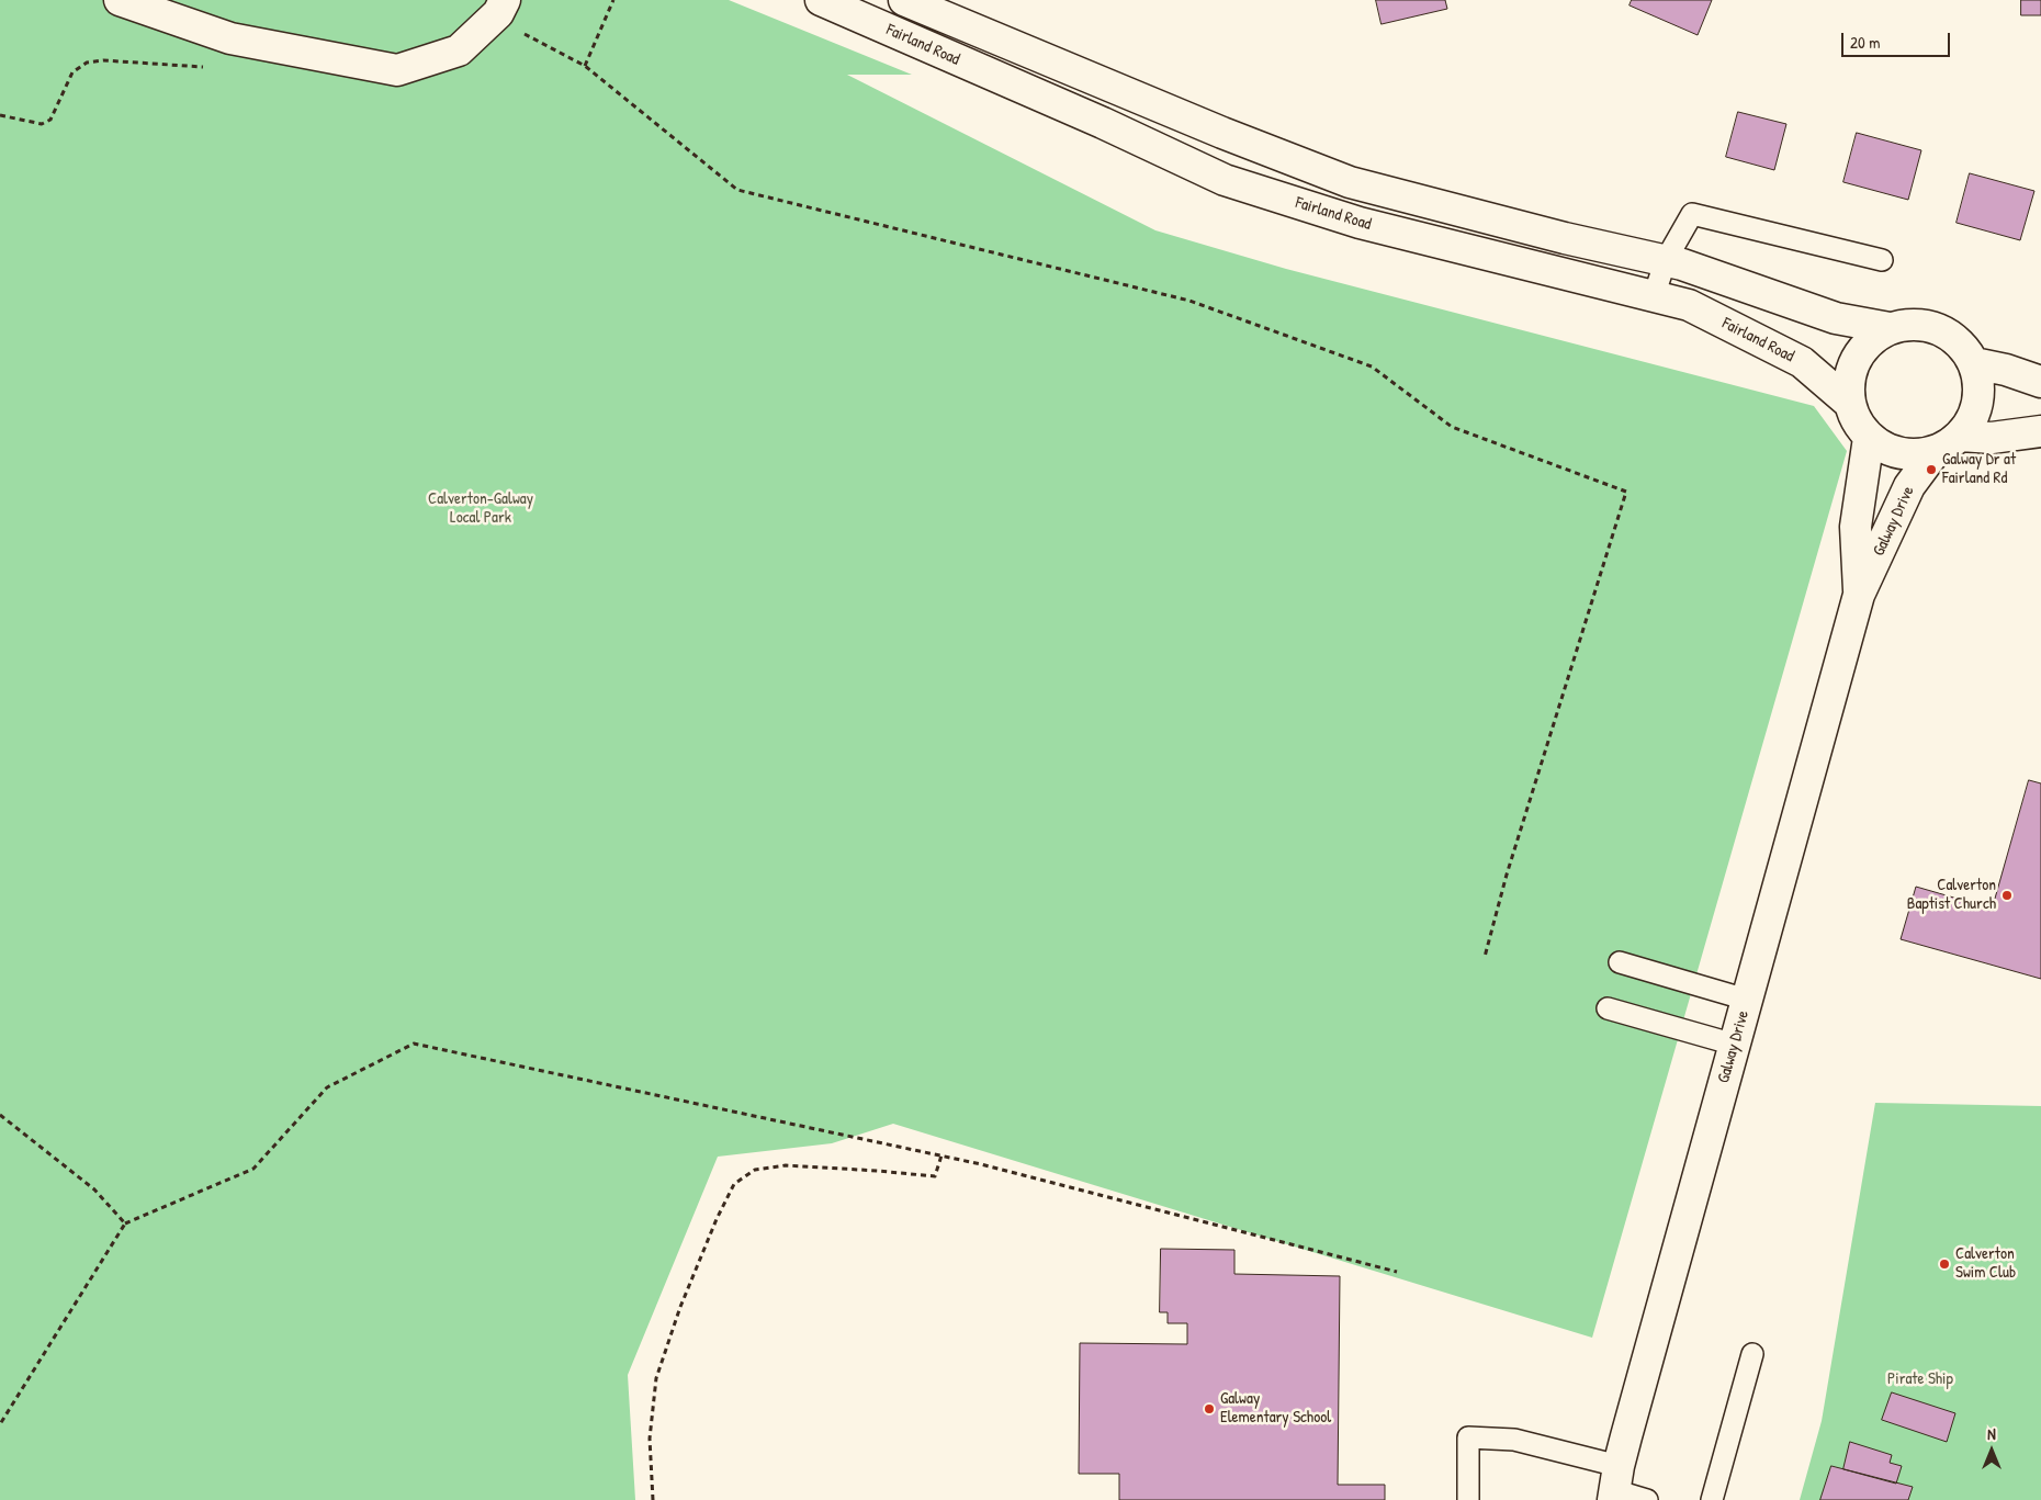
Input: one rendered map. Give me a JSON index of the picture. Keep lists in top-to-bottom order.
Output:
{
  "streets": {
    "main road": ["Fairland Road", "Galway Drive"]
  },
  "crossings": [
    ["Fairland Road", "Galway Drive"]
  ],
  "parks": ["Calverton-Galway Local Park", "Pirate Ship"],
  "places": [
    "Galway Dr at Fairland Rd",
    "Calverton Baptist Church",
    "Calverton Swim Club",
    "Galway Elementary School"
  ],
  "scale_bar": "20 m",
  "north": "top"
}
